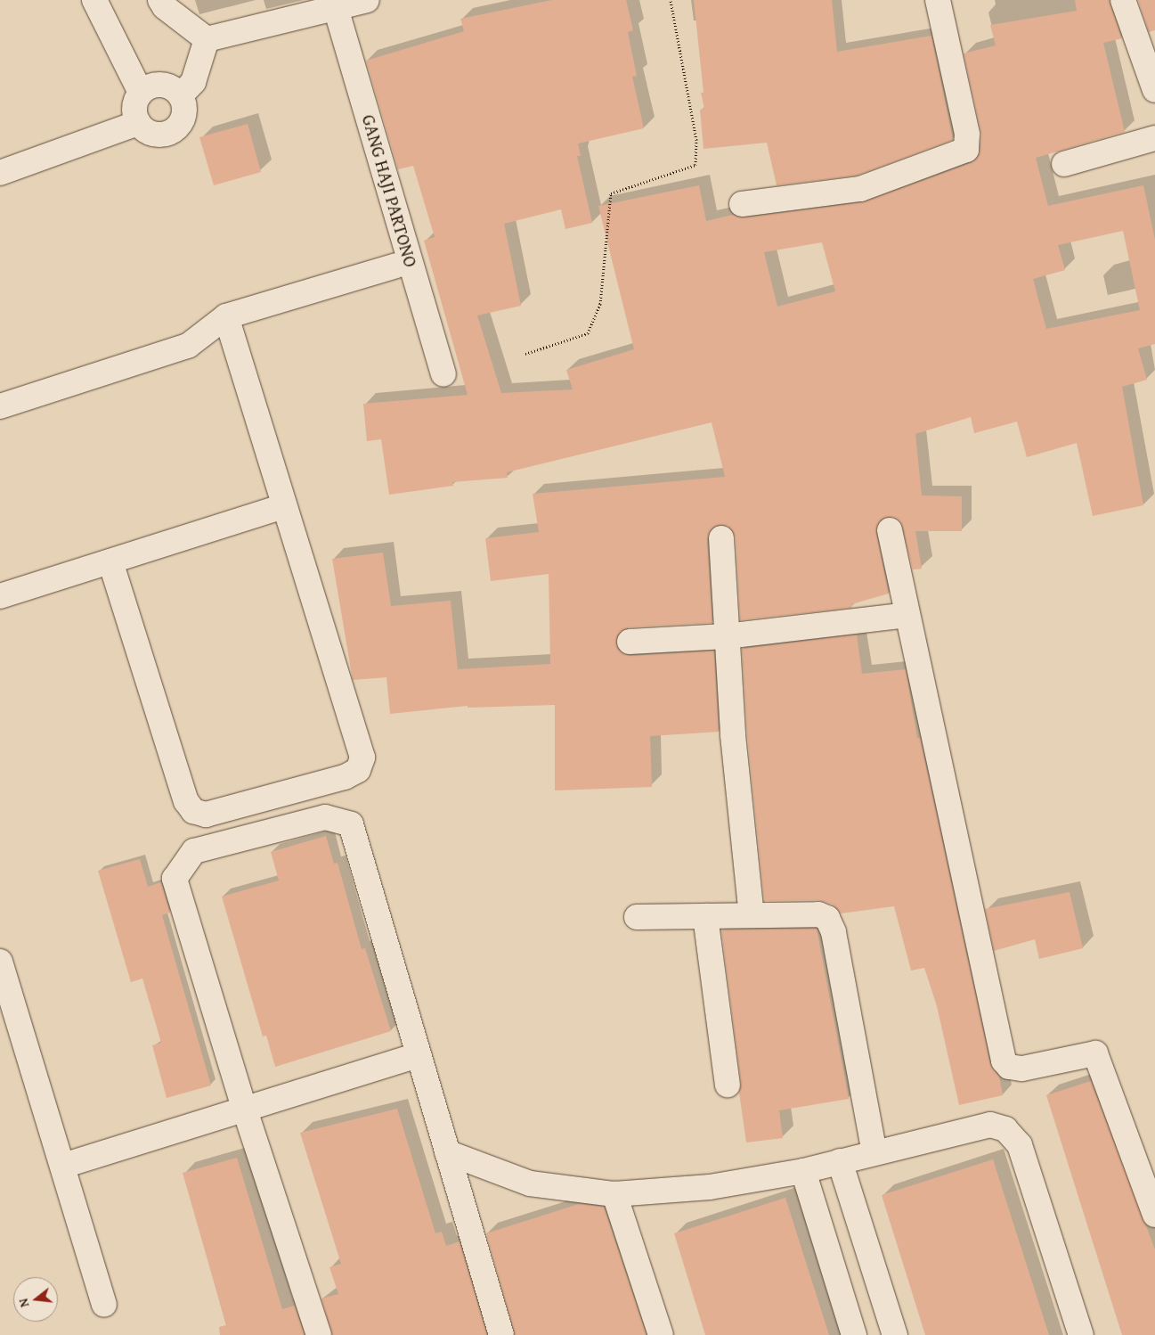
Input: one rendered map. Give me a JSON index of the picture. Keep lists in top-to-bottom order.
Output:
{
  "streets": {
    "street": ["GANG HAJI PARTONO"]
  },
  "north": "left"
}
